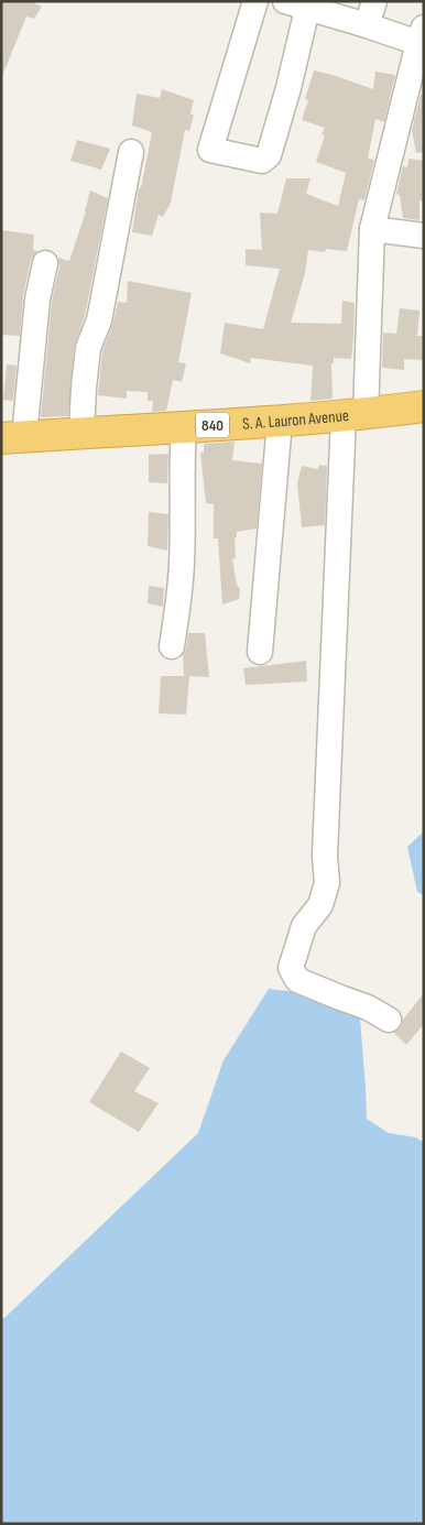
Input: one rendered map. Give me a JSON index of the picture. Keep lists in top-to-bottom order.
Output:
{
  "streets": {
    "highway": ["S. A. Lauron Avenue", "840"]
  }
}
